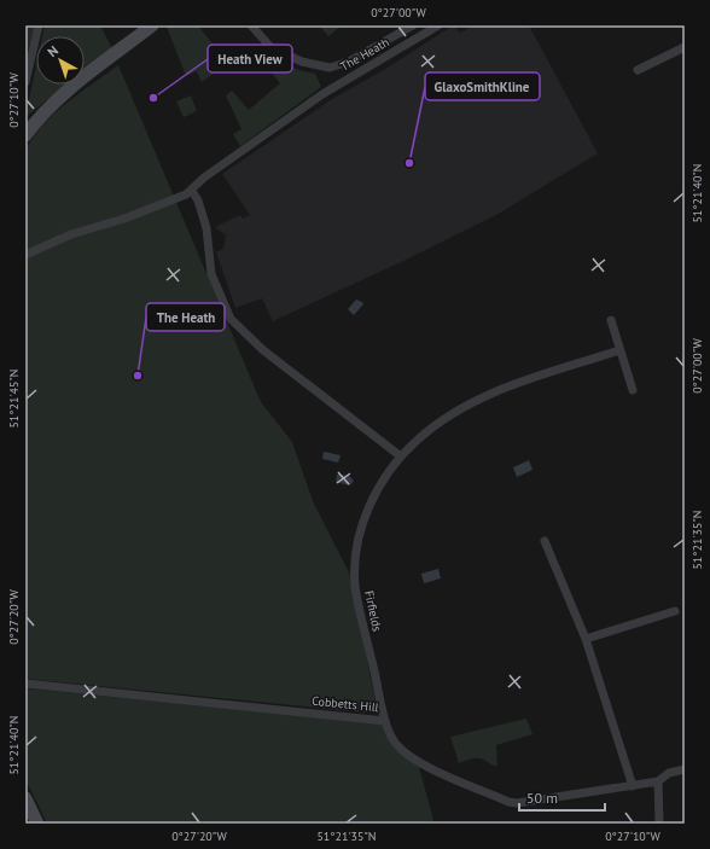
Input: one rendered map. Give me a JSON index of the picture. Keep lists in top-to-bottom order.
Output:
{
  "streets": {
    "street": ["The Heath", "Firfields", "Cobbetts Hill"]
  },
  "crossings": [
    ["Firfields", "Cobbetts Hill"]
  ],
  "places": ["Heath View", "GlaxoSmithKline", "The Heath"],
  "scale_bar": "50 m",
  "north": "top left",
  "coordinates": [
    "0°27'00\"W",
    "0°27'10\"W",
    "51°21'40\"N",
    "51°21'45\"N",
    "51°21'35\"N",
    "0°27'20\"W"
  ]
}
